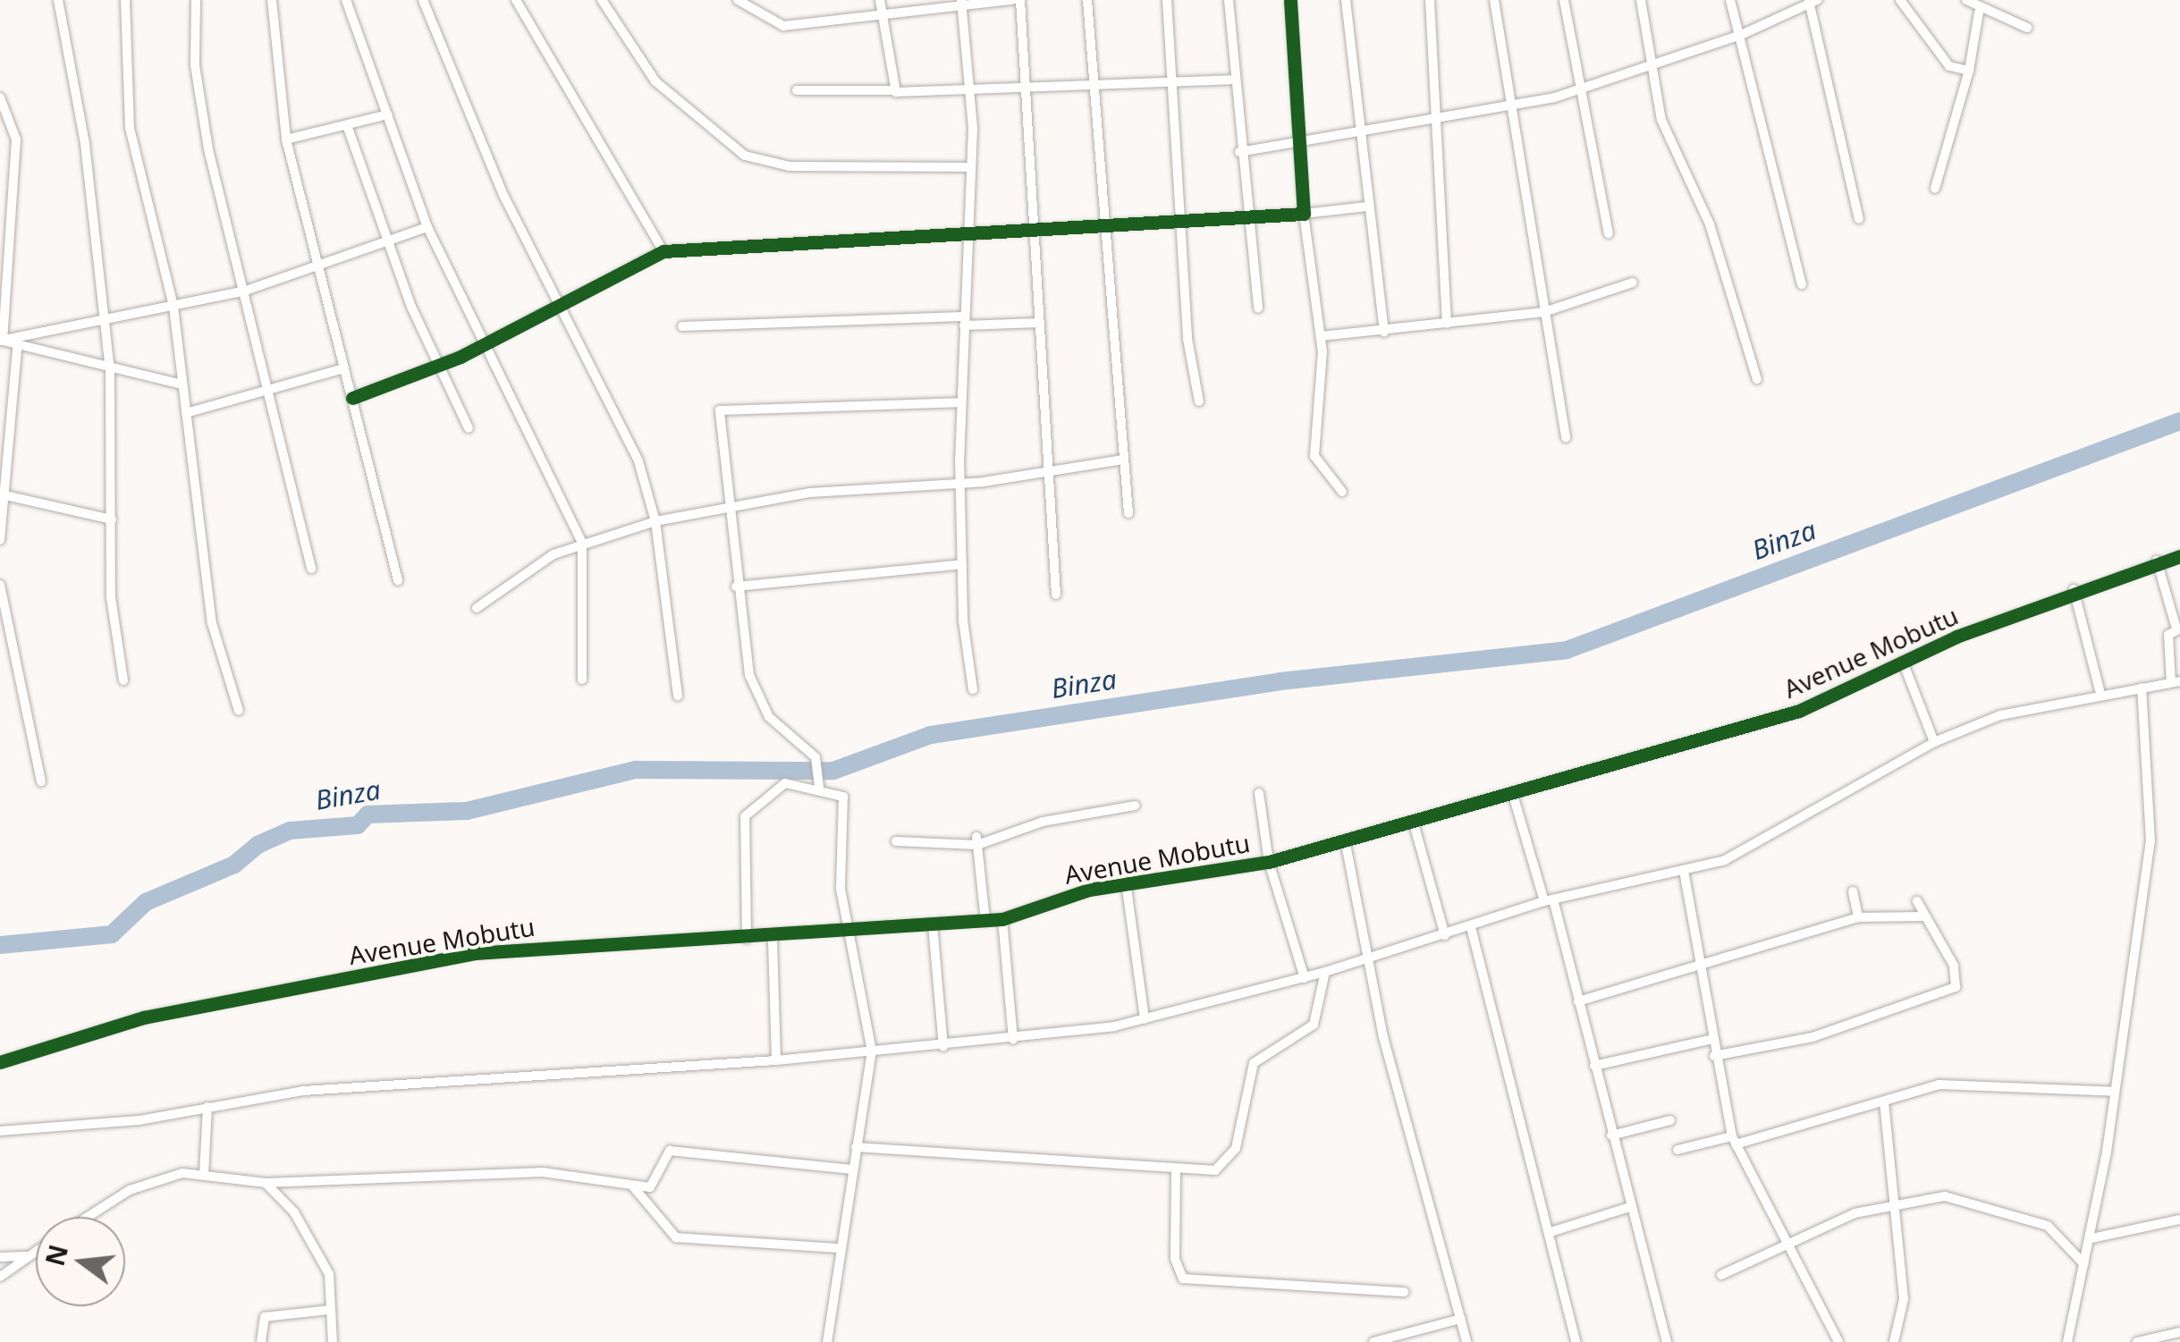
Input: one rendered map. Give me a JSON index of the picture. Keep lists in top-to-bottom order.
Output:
{
  "streets": {
    "street": ["Avenue Mobutu"]
  },
  "water": ["Binza"],
  "north": "left"
}
